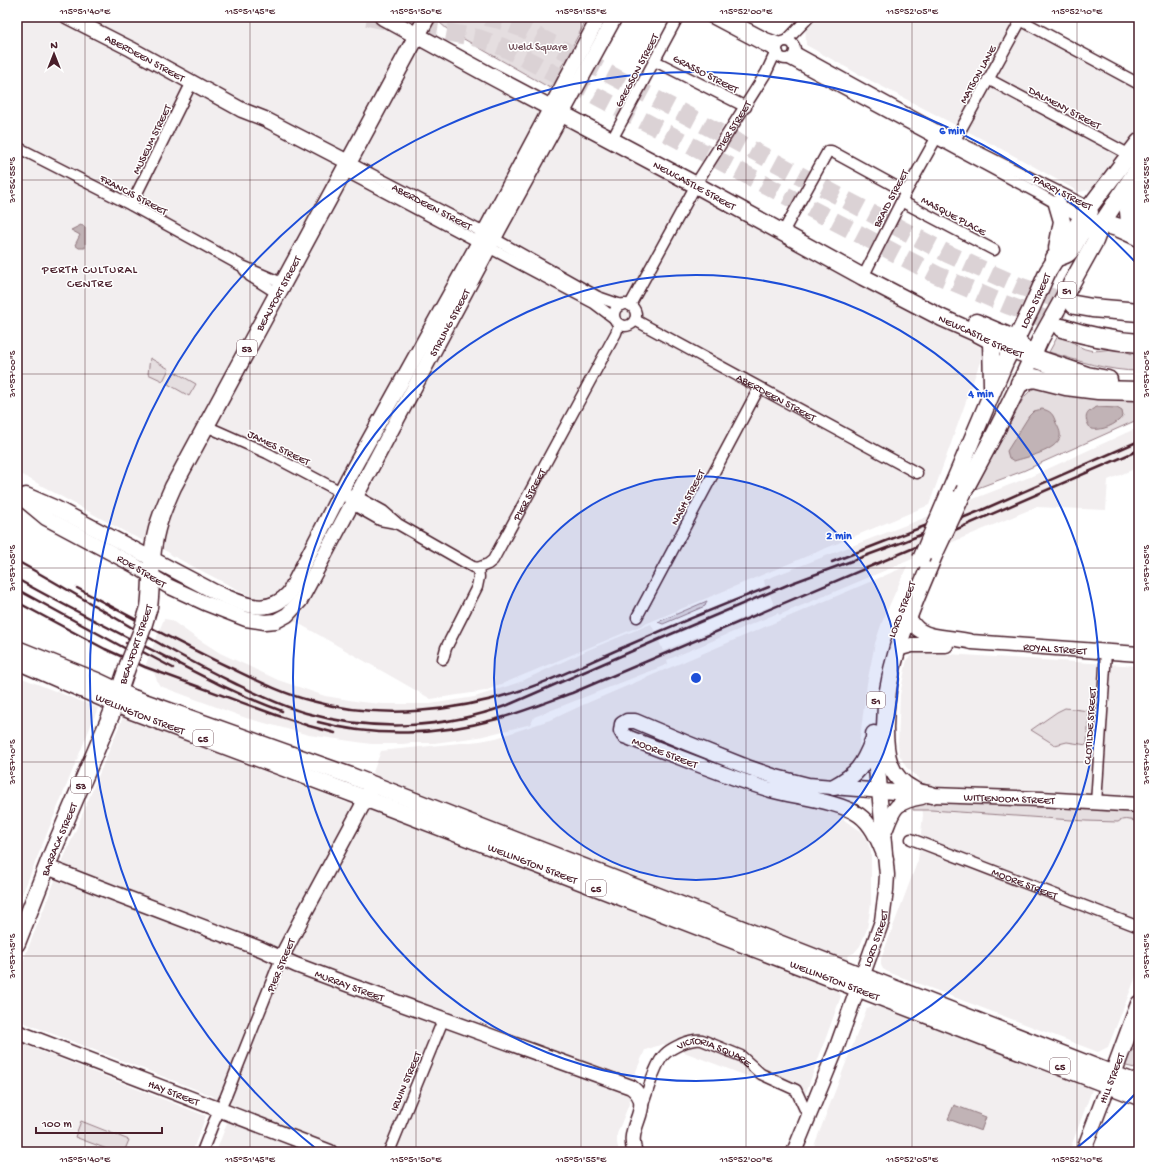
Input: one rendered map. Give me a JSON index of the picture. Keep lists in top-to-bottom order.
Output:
{
  "streets": {
    "main road": [
      "NEWCASTLE STREET",
      "51",
      "BEAUFORT STREET",
      "LORD STREET",
      "53",
      "WELLINGTON STREET",
      "65",
      "BARRACK STREET",
      "HILL STREET"
    ],
    "street": [
      "ABERDEEN STREET",
      "GREGSON STREET",
      "GRASSO STREET",
      "MATSON LANE",
      "DALMENY STREET",
      "PIER STREET",
      "MUSEUM STREET",
      "PARRY STREET",
      "FRANCIS STREET",
      "BRAID STREET",
      "MASQUE PLACE",
      "STIRLING STREET",
      "JAMES STREET",
      "NASH STREET",
      "ROE STREET",
      "ROYAL STREET",
      "CLOTILDE STREET",
      "MOORE STREET",
      "WITTENOOM STREET",
      "MURRAY STREET",
      "VICTORIA SQUARE",
      "IRWIN STREET",
      "HAY STREET"
    ]
  },
  "crossings": [
    ["ABERDEEN STREET", "PIER STREET"],
    ["ABERDEEN STREET", "MUSEUM STREET"],
    ["ABERDEEN STREET", "BEAUFORT STREET"],
    ["ABERDEEN STREET", "STIRLING STREET"],
    ["ABERDEEN STREET", "NASH STREET"],
    ["GREGSON STREET", "GRASSO STREET"],
    ["GREGSON STREET", "NEWCASTLE STREET"],
    ["GRASSO STREET", "PIER STREET"],
    ["MATSON LANE", "DALMENY STREET"],
    ["MATSON LANE", "PARRY STREET"],
    ["DALMENY STREET", "LORD STREET"],
    ["PIER STREET", "NEWCASTLE STREET"],
    ["PIER STREET", "PARRY STREET"],
    ["PIER STREET", "JAMES STREET"],
    ["PIER STREET", "WELLINGTON STREET"],
    ["PIER STREET", "MURRAY STREET"],
    ["PIER STREET", "HAY STREET"],
    ["MUSEUM STREET", "FRANCIS STREET"],
    ["NEWCASTLE STREET", "BRAID STREET"],
    ["NEWCASTLE STREET", "BEAUFORT STREET"],
    ["NEWCASTLE STREET", "LORD STREET"],
    ["NEWCASTLE STREET", "STIRLING STREET"],
    ["PARRY STREET", "BRAID STREET"],
    ["PARRY STREET", "LORD STREET"],
    ["FRANCIS STREET", "BEAUFORT STREET"],
    ["BRAID STREET", "MASQUE PLACE"],
    ["BEAUFORT STREET", "JAMES STREET"],
    ["BEAUFORT STREET", "ROE STREET"],
    ["BEAUFORT STREET", "WELLINGTON STREET"],
    ["BEAUFORT STREET", "BARRACK STREET"],
    ["LORD STREET", "ROYAL STREET"],
    ["LORD STREET", "WELLINGTON STREET"],
    ["LORD STREET", "MOORE STREET"],
    ["LORD STREET", "WITTENOOM STREET"],
    ["LORD STREET", "VICTORIA SQUARE"],
    ["STIRLING STREET", "JAMES STREET"],
    ["STIRLING STREET", "ROE STREET"],
    ["ROYAL STREET", "CLOTILDE STREET"],
    ["WELLINGTON STREET", "BARRACK STREET"],
    ["WELLINGTON STREET", "HILL STREET"],
    ["CLOTILDE STREET", "WITTENOOM STREET"],
    ["MOORE STREET", "WITTENOOM STREET"],
    ["BARRACK STREET", "MURRAY STREET"],
    ["MURRAY STREET", "VICTORIA SQUARE"],
    ["MURRAY STREET", "IRWIN STREET"]
  ],
  "districts": ["PERTH CULTURAL CENTRE"],
  "parks": ["Weld Square"],
  "scale_bar": "100 m",
  "north": "top",
  "coordinates": [
    "115°51'40\"E",
    "115°51'45\"E",
    "115°51'50\"E",
    "115°51'55\"E",
    "115°52'00\"E",
    "115°52'05\"E",
    "115°52'10\"E",
    "31°56'55\"S",
    "31°57'00\"S",
    "31°57'05\"S",
    "31°57'10\"S",
    "31°57'15\"S"
  ],
  "rings": ["6 min", "4 min", "2 min"]
}
